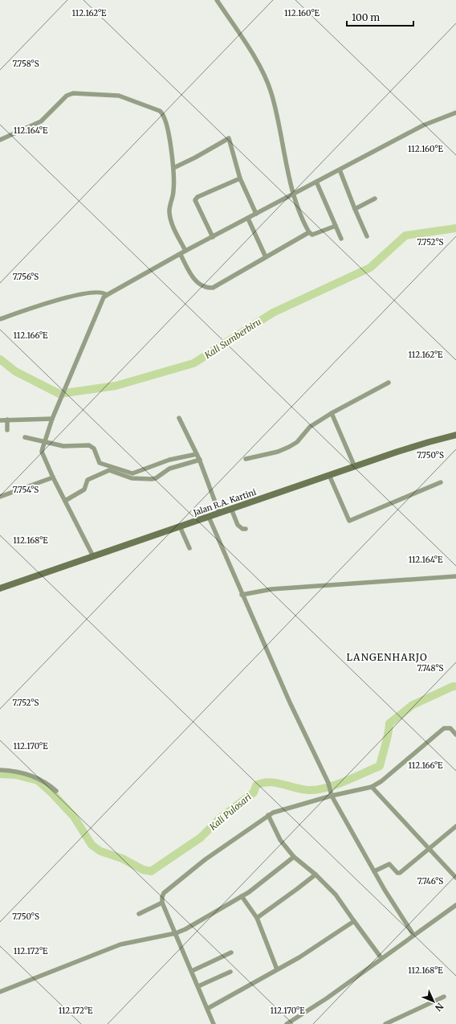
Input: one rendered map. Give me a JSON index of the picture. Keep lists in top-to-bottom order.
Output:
{
  "streets": {
    "main road": ["Jalan R.A. Kartini"]
  },
  "districts": ["LANGENHARJO"],
  "water": ["Kali Sumberbiru", "Kali Pulosari"],
  "scale_bar": "100 m",
  "north": "bottom right",
  "coordinates": [
    "112.162°E",
    "112.160°E",
    "7.758°S",
    "112.164°E",
    "7.752°S",
    "7.756°S",
    "112.166°E",
    "7.750°S",
    "7.754°S",
    "112.168°E",
    "7.748°S",
    "112.170°E",
    "7.746°S",
    "112.172°E"
  ]
}
